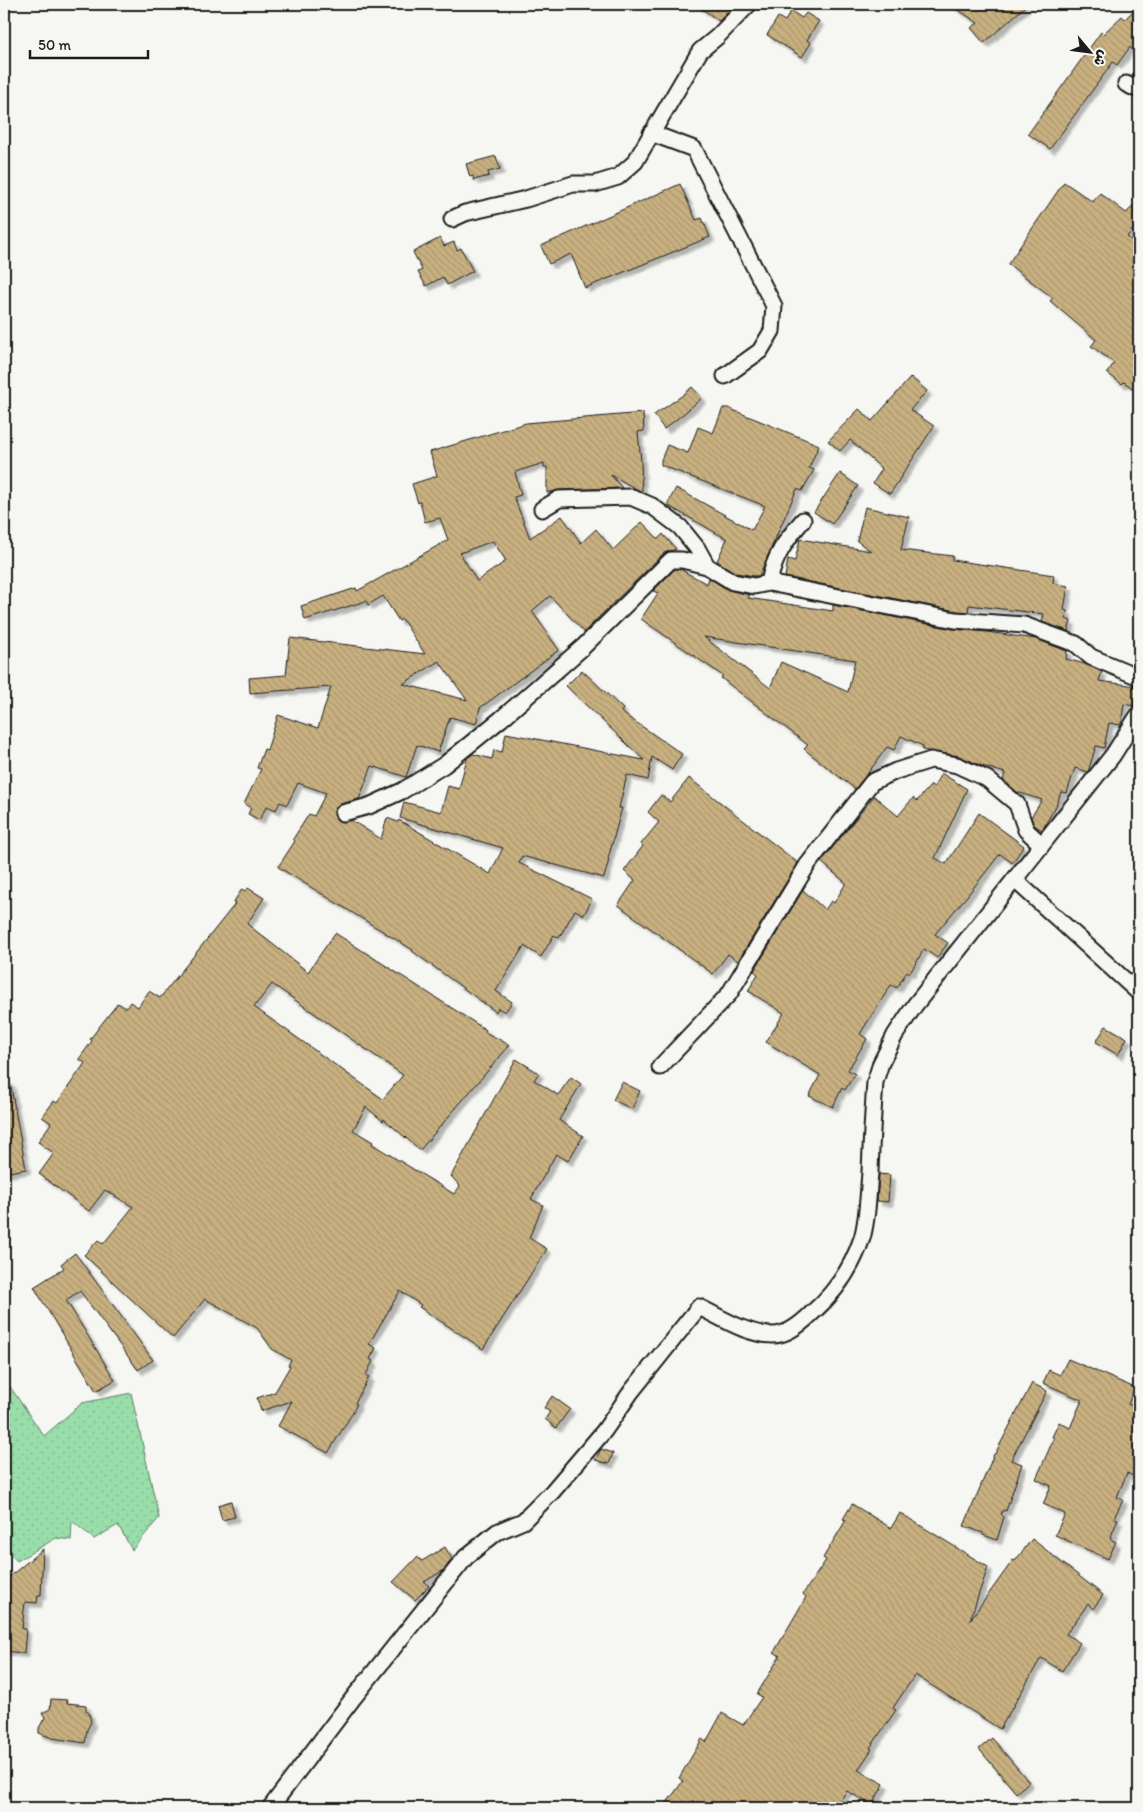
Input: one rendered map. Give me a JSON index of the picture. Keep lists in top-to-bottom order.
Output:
{
  "scale_bar": "50 m",
  "north": "bottom right"
}
